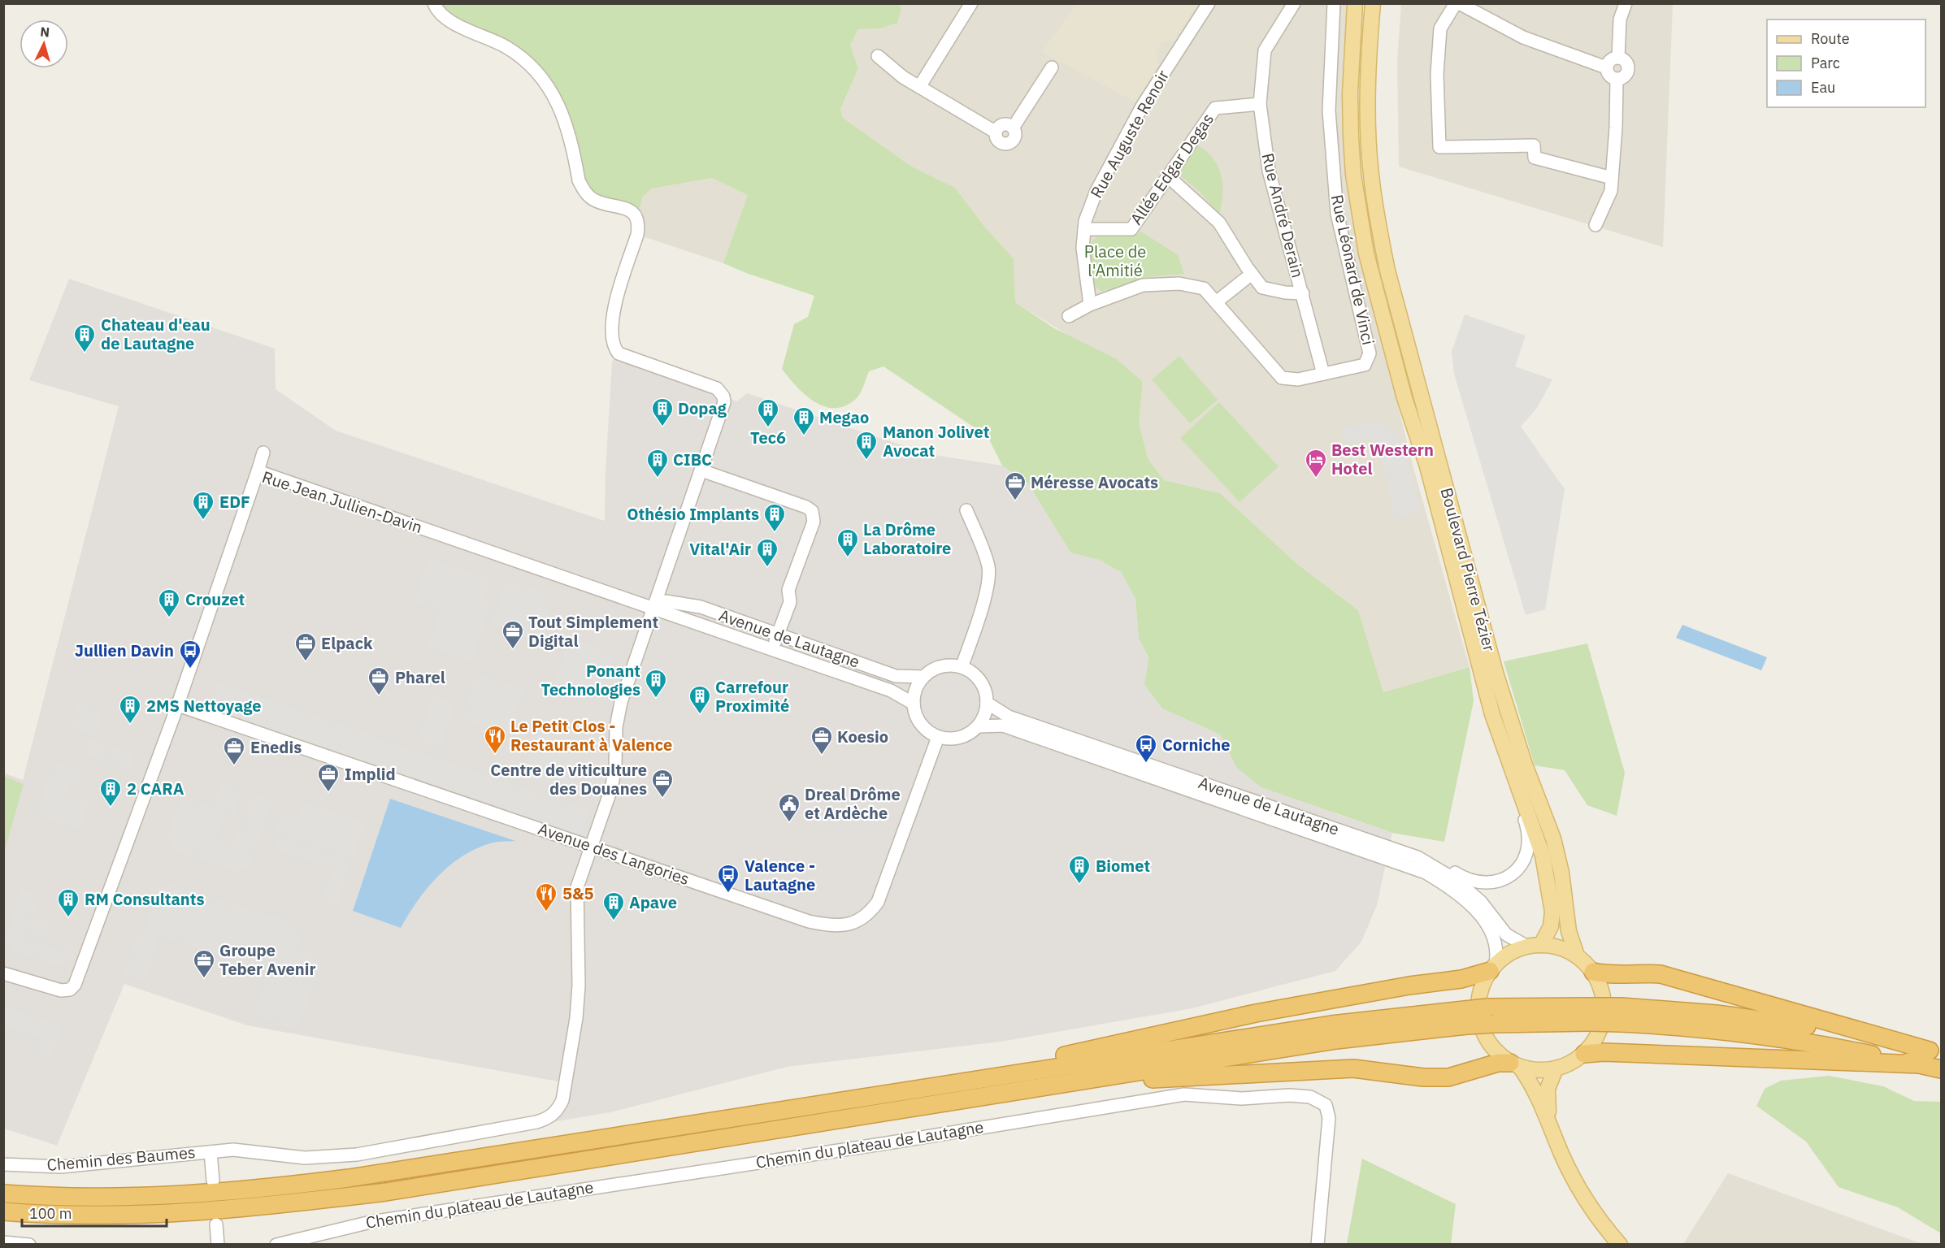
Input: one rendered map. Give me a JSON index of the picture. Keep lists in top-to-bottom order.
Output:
{
  "streets": {
    "main road": ["Boulevard Pierre Tézier"],
    "street": [
      "Rue Auguste Renoir",
      "Allée Edgar Degas",
      "Rue André Derain",
      "Rue Léonard de Vinci",
      "Rue Jean Jullien-Davin",
      "Avenue de Lautagne",
      "Avenue des Langories",
      "Chemin du plateau de Lautagne",
      "Chemin des Baumes"
    ]
  },
  "crossings": [
    ["Rue Auguste Renoir", "Allée Edgar Degas"],
    ["Rue Auguste Renoir", "Rue Léonard de Vinci"],
    ["Allée Edgar Degas", "Rue André Derain"],
    ["Rue André Derain", "Rue Léonard de Vinci"],
    ["Rue Jean Jullien-Davin", "Avenue de Lautagne"],
    ["Rue Jean Jullien-Davin", "Avenue des Langories"],
    ["Boulevard Pierre Tézier", "Avenue de Lautagne"],
    ["Avenue de Lautagne", "Avenue des Langories"]
  ],
  "parks": ["Place de l'Amitié"],
  "places": {
    "building": [
      "Chateau d'eau de Lautagne",
      "Dopag",
      "Tec6",
      "Megao",
      "Manon Jolivet Avocat",
      "CIBC",
      "EDF",
      "Othésio Implants",
      "La Drôme Laboratoire",
      "Vital'Air",
      "Crouzet",
      "Ponant Technologies",
      "Carrefour Proximité",
      "2MS Nettoyage",
      "2 CARA",
      "Biomet",
      "RM Consultants",
      "Apave"
    ],
    "hotel": ["Best Western Hotel"],
    "office": [
      "Méresse Avocats",
      "Tout Simplement Digital",
      "Elpack",
      "Pharel",
      "Koesio",
      "Enedis",
      "Implid",
      "Centre de viticulture des Douanes",
      "Groupe Teber Avenir"
    ],
    "bus stop": ["Jullien Davin", "Corniche", "Valence - Lautagne"],
    "restaurant": ["Le Petit Clos - Restaurant à Valence", "5&5"],
    "public building": ["Dreal Drôme et Ardèche"]
  },
  "legend": ["Route", "Parc", "Eau"],
  "scale_bar": "100 m",
  "north": "top"
}
